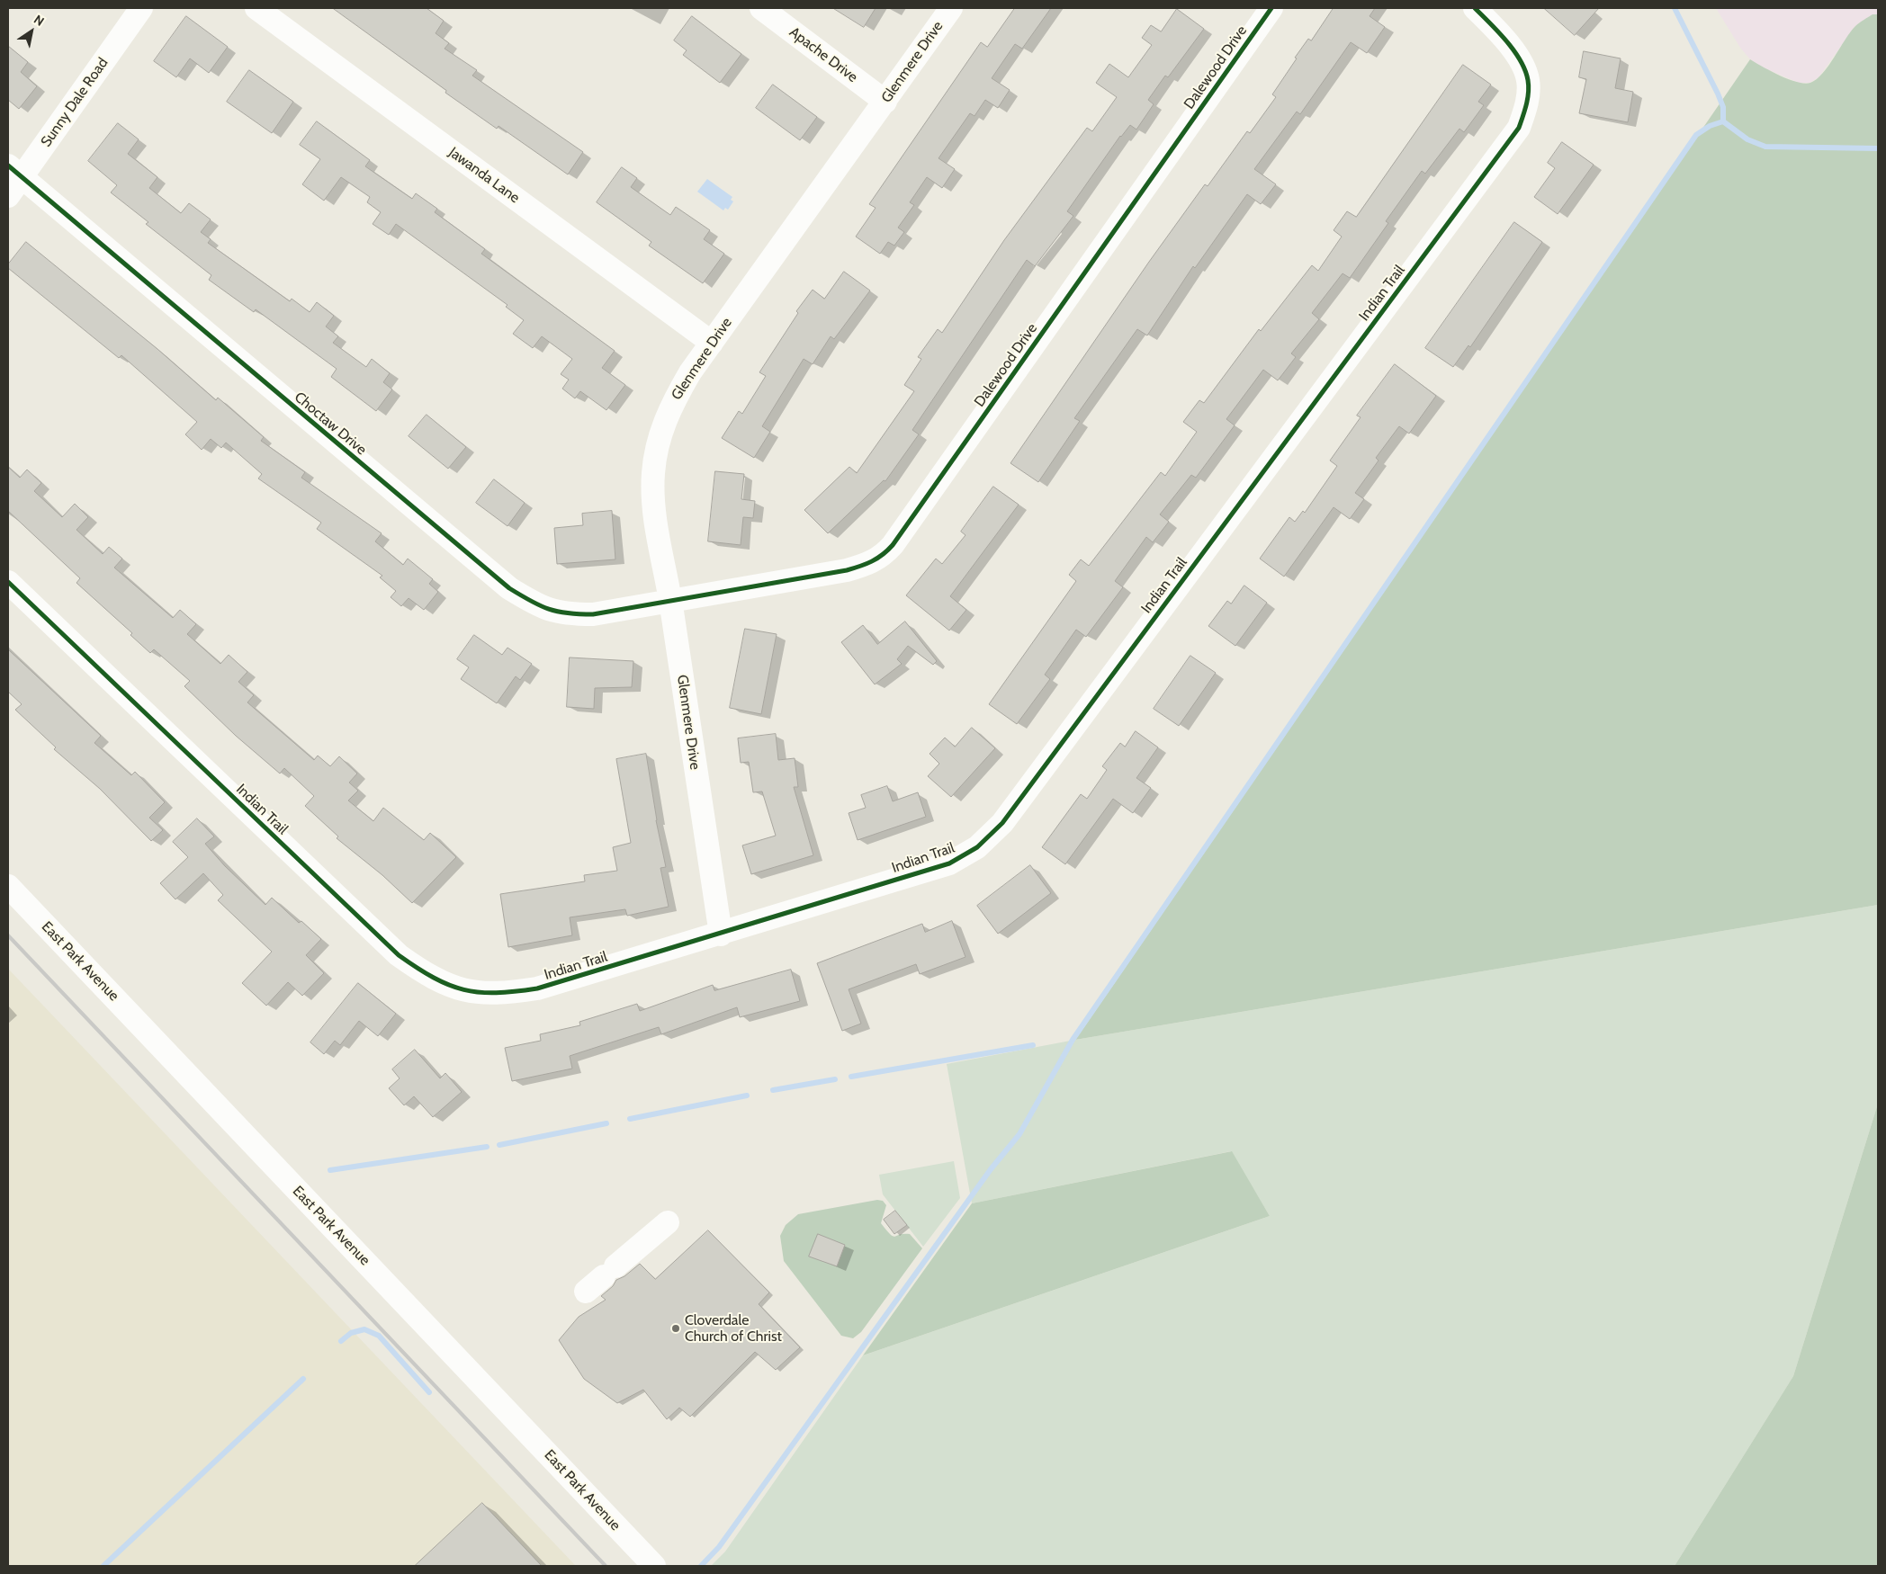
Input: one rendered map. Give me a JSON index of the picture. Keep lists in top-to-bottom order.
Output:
{
  "streets": {
    "street": [
      "Apache Drive",
      "Glenmere Drive",
      "Dalewood Drive",
      "Sunny Dale Road",
      "Jawanda Lane",
      "Indian Trail",
      "Choctaw Drive",
      "East Park Avenue"
    ]
  },
  "crossings": [
    ["Apache Drive", "Glenmere Drive"],
    ["Glenmere Drive", "Dalewood Drive"],
    ["Glenmere Drive", "Jawanda Lane"],
    ["Glenmere Drive", "Indian Trail"],
    ["Glenmere Drive", "Choctaw Drive"],
    ["Dalewood Drive", "Choctaw Drive"],
    ["Sunny Dale Road", "Choctaw Drive"]
  ],
  "places": ["Cloverdale Church of Christ"],
  "north": "top right"
}
